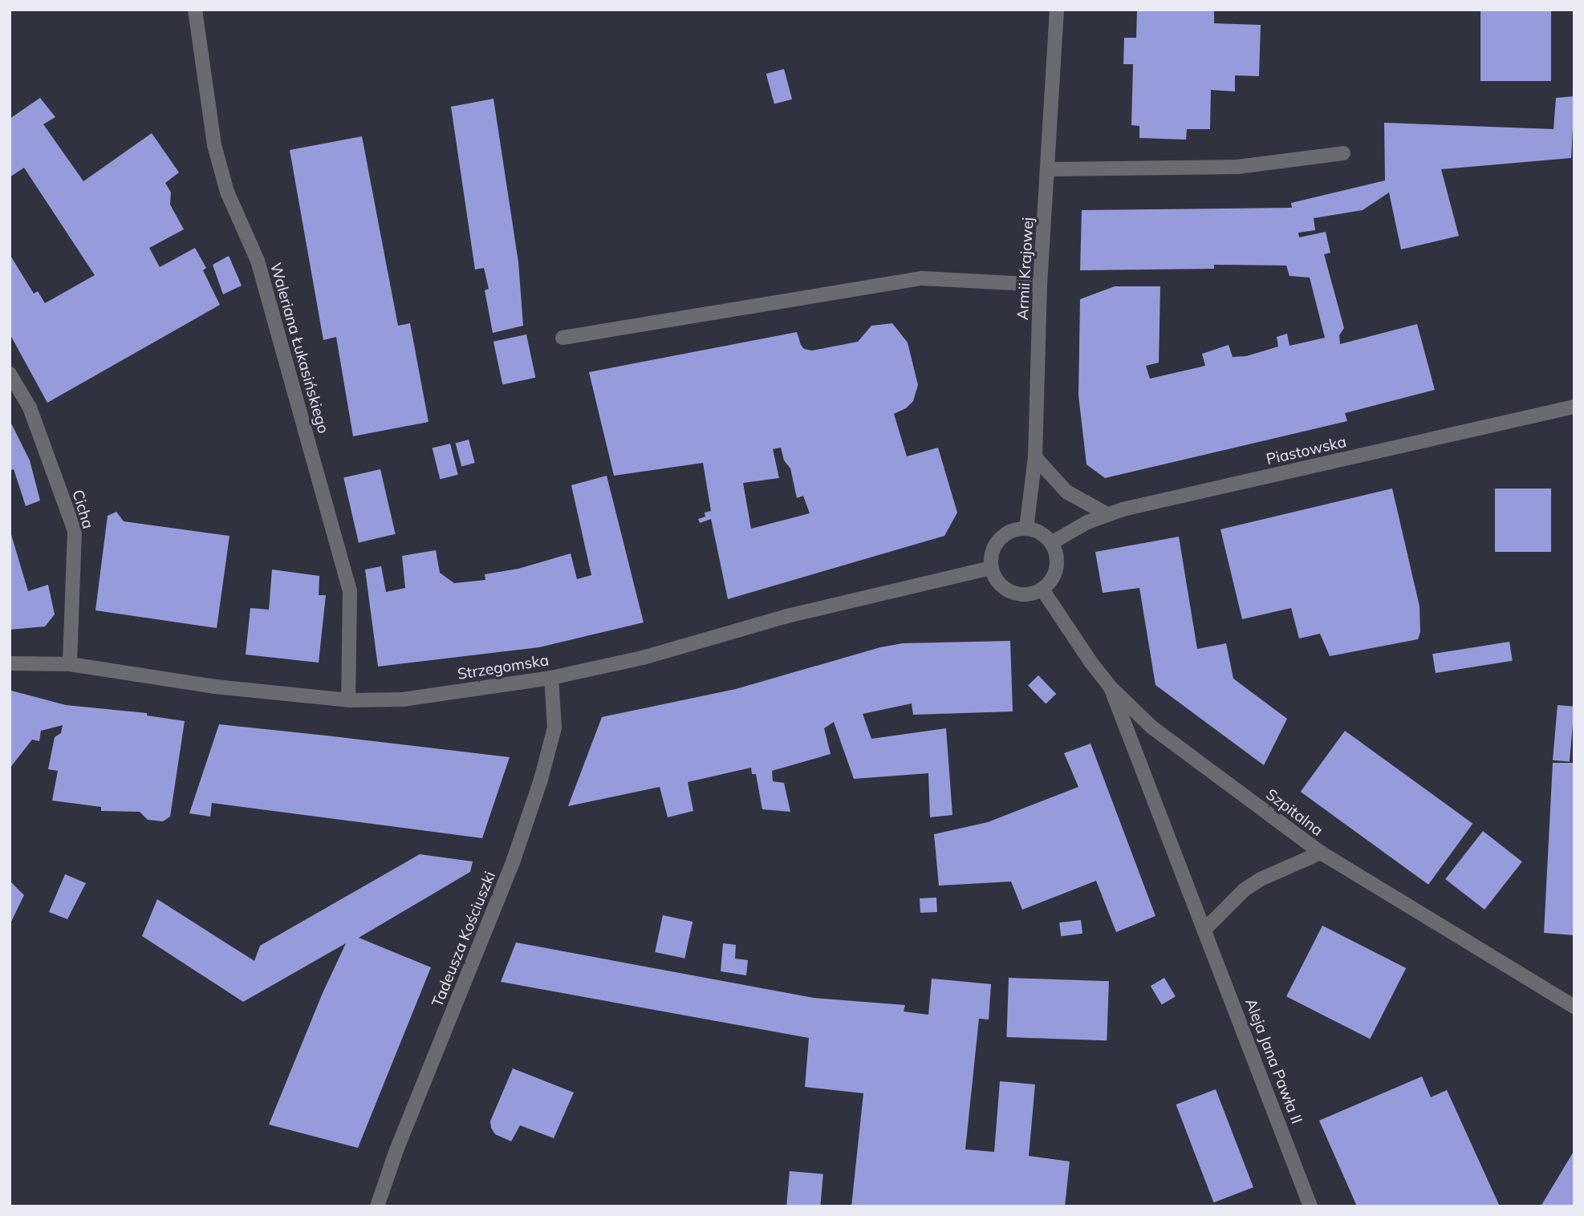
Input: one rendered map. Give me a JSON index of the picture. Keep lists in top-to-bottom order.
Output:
{
  "streets": {
    "street": [
      "Armii Krajowej",
      "Waleriana Łukasińskiego",
      "Piastowska",
      "Cicha",
      "Strzegomska",
      "Szpitalna",
      "Tadeusza Kościuszki",
      "Aleja Jana Pawła II"
    ]
  },
  "crossings": [
    ["Armii Krajowej", "Piastowska"],
    ["Armii Krajowej", "Strzegomska"],
    ["Armii Krajowej", "Szpitalna"],
    ["Waleriana Łukasińskiego", "Strzegomska"],
    ["Piastowska", "Strzegomska"],
    ["Piastowska", "Szpitalna"],
    ["Cicha", "Strzegomska"],
    ["Strzegomska", "Szpitalna"],
    ["Strzegomska", "Tadeusza Kościuszki"],
    ["Szpitalna", "Aleja Jana Pawła II"]
  ]
}
